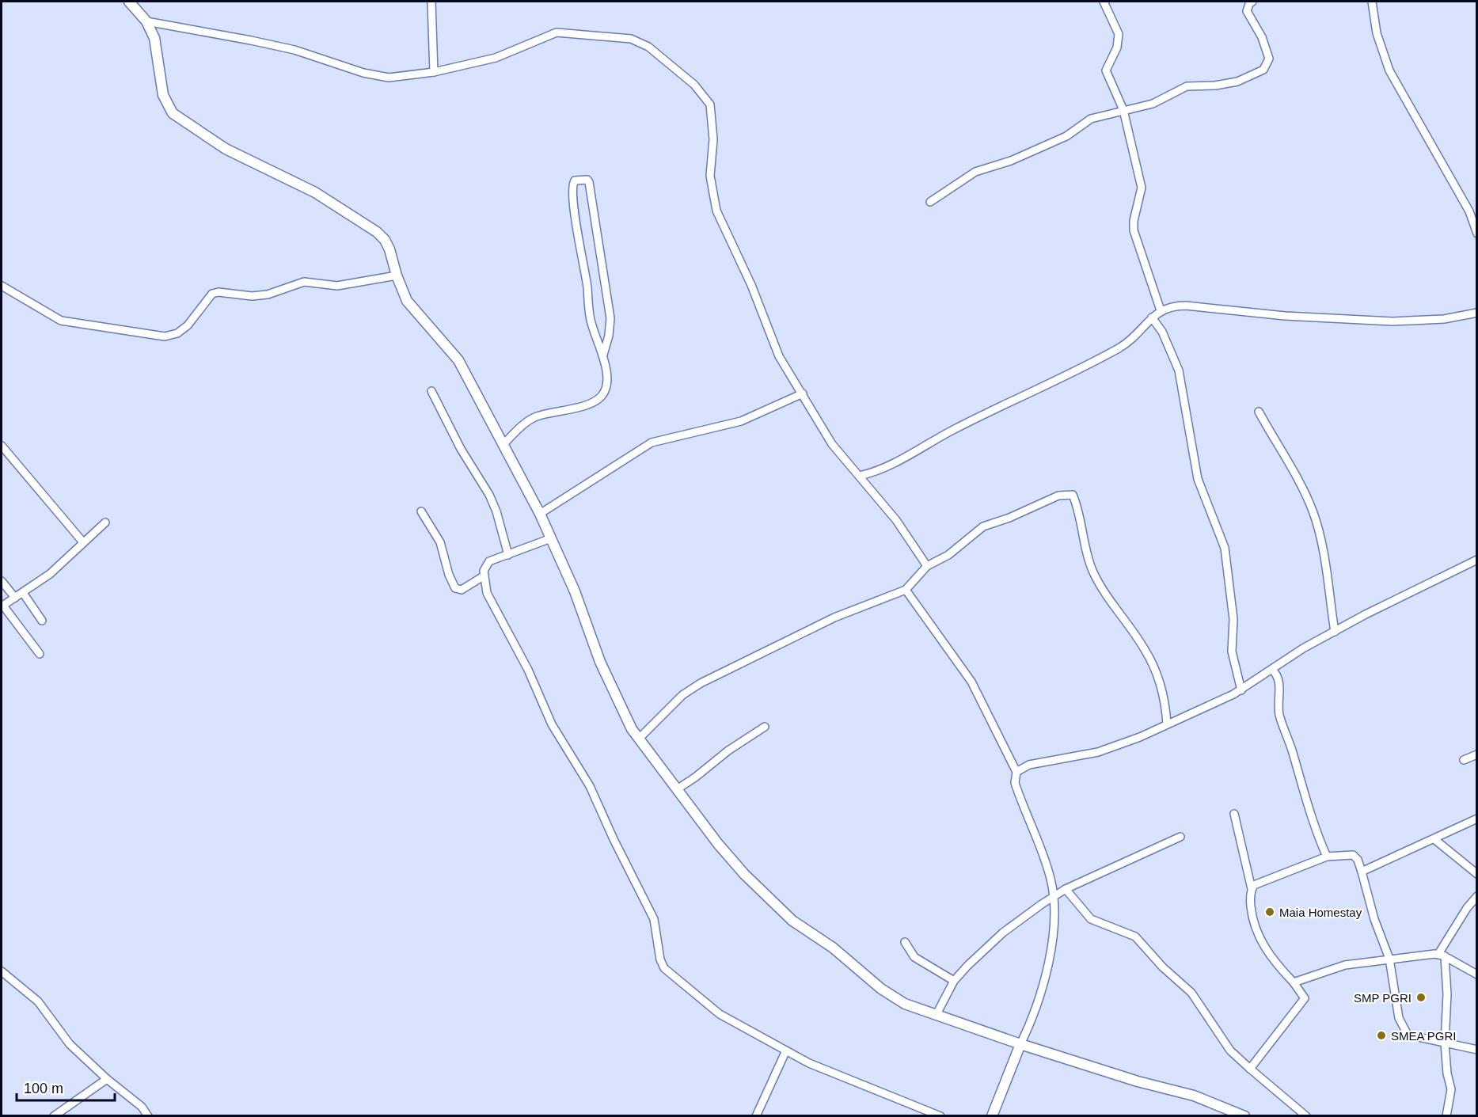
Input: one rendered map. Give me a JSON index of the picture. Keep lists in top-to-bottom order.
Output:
{
  "places": ["Maia Homestay", "SMP PGRI", "SMEA PGRI"],
  "scale_bar": "100 m"
}
